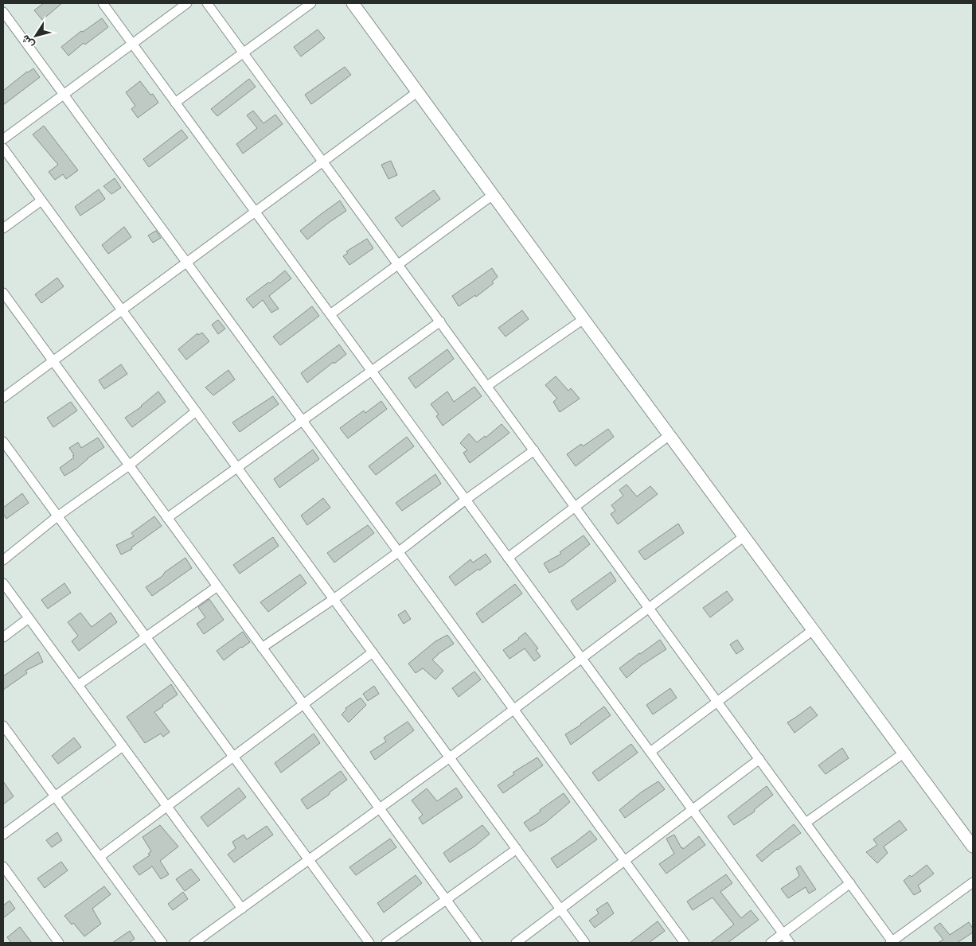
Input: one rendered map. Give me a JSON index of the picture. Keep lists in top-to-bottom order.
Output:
{
  "north": "bottom left"
}
